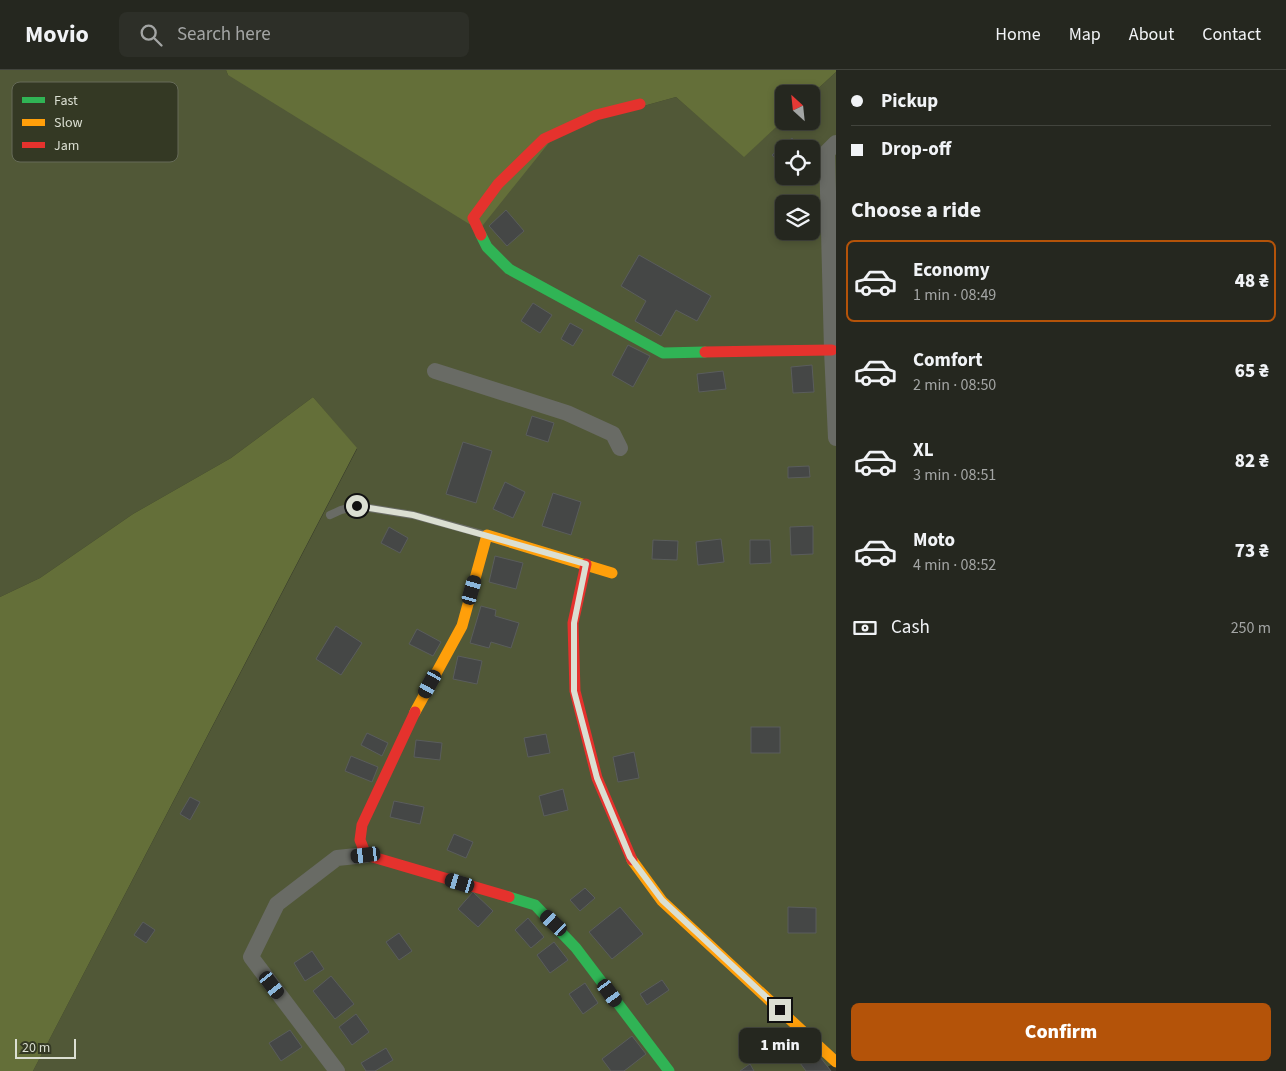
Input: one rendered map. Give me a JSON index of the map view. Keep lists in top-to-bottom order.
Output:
{
  "legend": ["Fast", "Slow", "Jam"],
  "scale_bar": "20 m",
  "north": "top left",
  "page": {
    "header": "Movio",
    "search": "Search here",
    "nav": [
      "Home",
      "Map",
      "About",
      "Contact"
    ],
    "banner": ["Pickup", "Drop-off"],
    "heading": "Choose a ride",
    "list": [
      {
        "name": "Economy",
        "note": "1 min · 08:49",
        "value": "48 ₴"
      },
      {
        "name": "Comfort",
        "note": "2 min · 08:50",
        "value": "65 ₴"
      },
      {
        "name": "XL",
        "note": "3 min · 08:51",
        "value": "82 ₴"
      },
      {
        "name": "Moto",
        "note": "4 min · 08:52",
        "value": "73 ₴"
      }
    ],
    "pay": ["Cash", "250 m"],
    "buttons": "Confirm",
    "bubble": "1 min",
    "scale": "20 m"
  }
}
